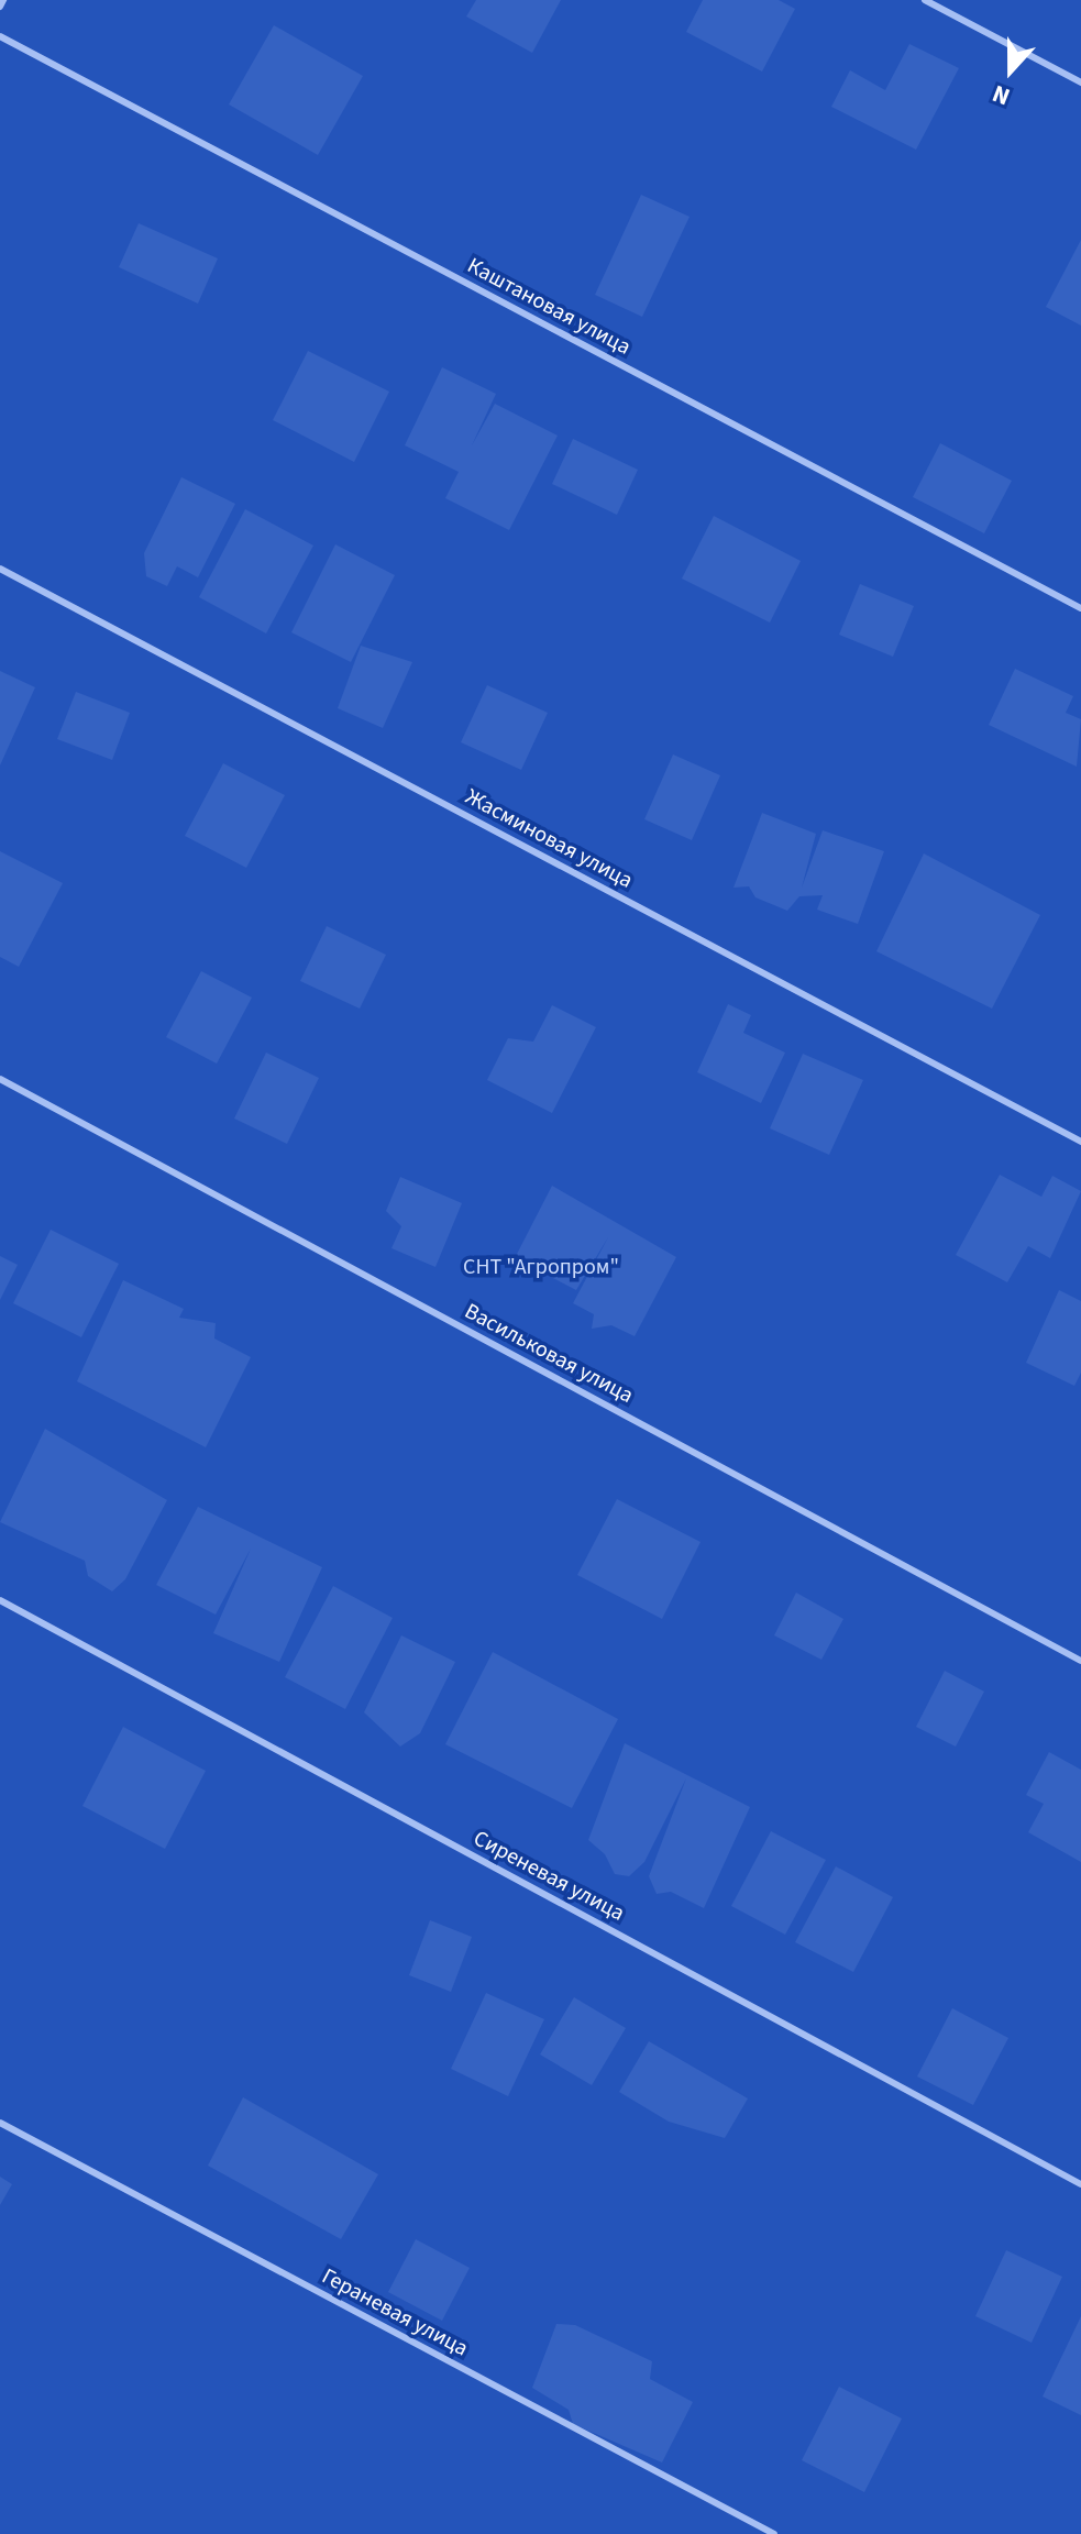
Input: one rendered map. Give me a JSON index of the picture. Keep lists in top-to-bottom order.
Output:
{
  "streets": {
    "lane": [
      "Каштановая улица",
      "Жасминовая улица",
      "Васильковая улица",
      "Сиреневая улица",
      "Гераневая улица"
    ]
  },
  "parks": ["СНТ \"Агропром\""],
  "north": "bottom"
}
